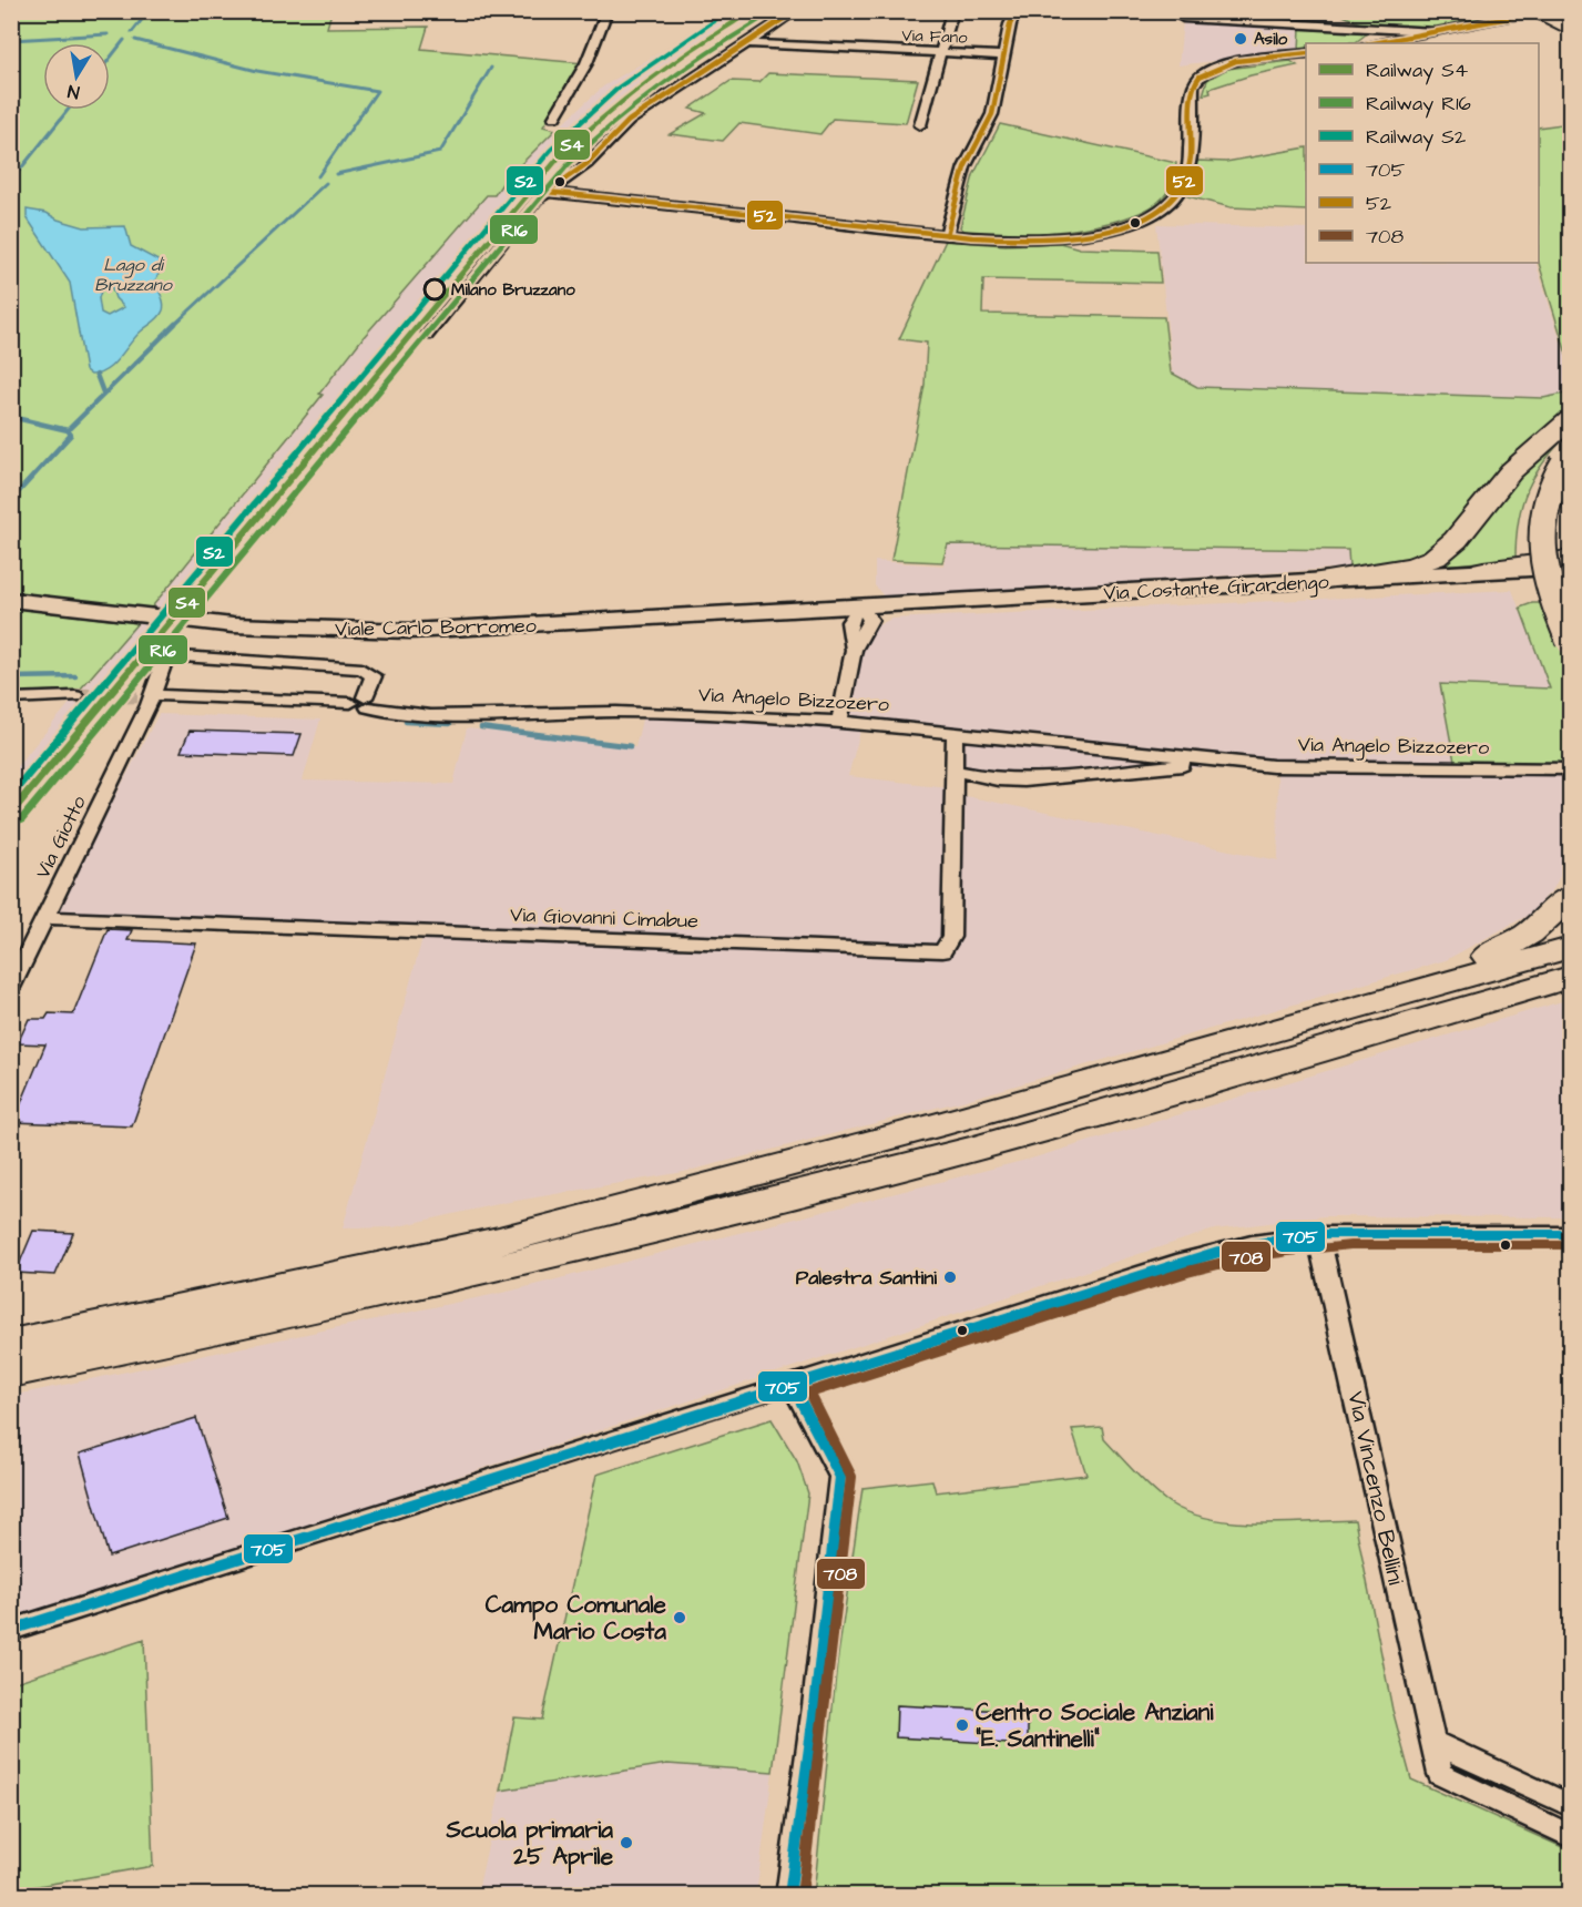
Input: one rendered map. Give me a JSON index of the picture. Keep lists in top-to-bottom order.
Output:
{
  "streets": {
    "street": [
      "Via Fano",
      "Via Costante Girardengo",
      "Viale Carlo Borromeo",
      "Via Angelo Bizzozero",
      "Via Giotto",
      "Via Giovanni Cimabue",
      "Via Vincenzo Bellini"
    ]
  },
  "crossings": [
    ["Via Costante Girardengo", "Viale Carlo Borromeo"],
    ["Via Angelo Bizzozero", "Via Giotto"],
    ["Via Angelo Bizzozero", "Via Giovanni Cimabue"],
    ["Via Giotto", "Via Giovanni Cimabue"]
  ],
  "water": ["Lago di Bruzzano"],
  "places": [
    "Asilo",
    "Milano Bruzzano",
    "Palestra Santini",
    "Campo Comunale Mario Costa",
    "Centro Sociale Anziani \"E. Santinelli\"",
    "Scuola primaria 25 Aprile"
  ],
  "lines": [
    "rail line S4",
    "rail line S2",
    "transit line 52",
    "rail line R16",
    "transit line 705",
    "transit line 708"
  ],
  "legend": [
    "Railway S4",
    "Railway R16",
    "Railway S2",
    "705",
    "52",
    "708"
  ],
  "north": "bottom"
}
